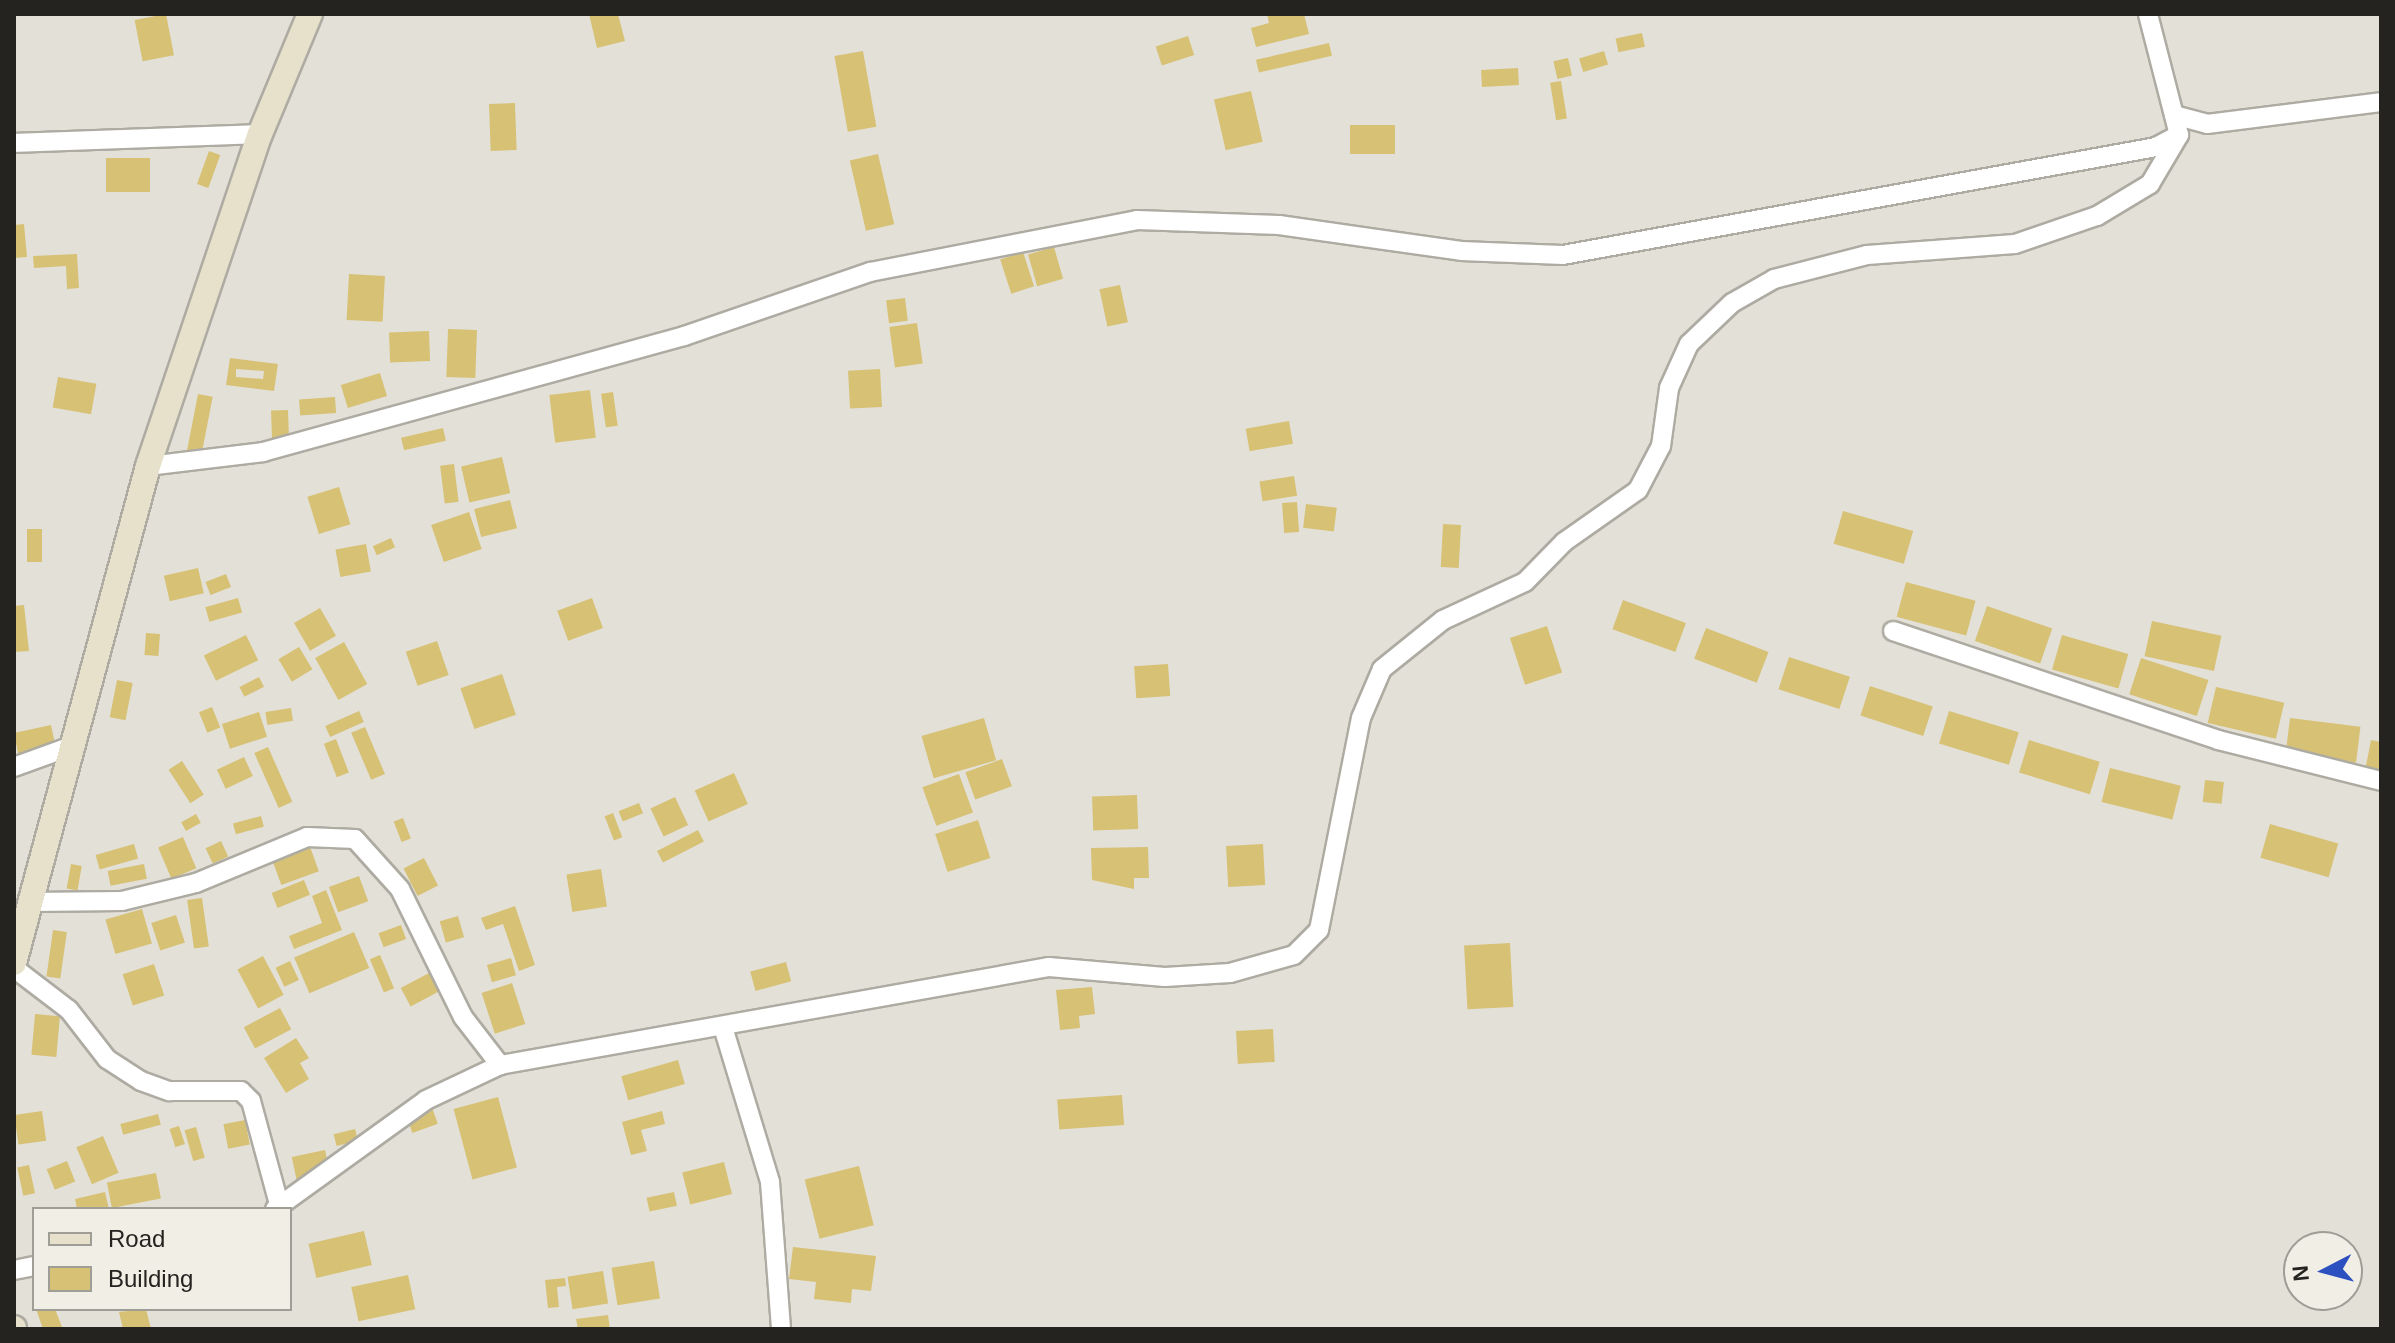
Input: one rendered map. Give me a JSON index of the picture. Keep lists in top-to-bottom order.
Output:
{
  "legend": ["Road", "Building"],
  "north": "left"
}
